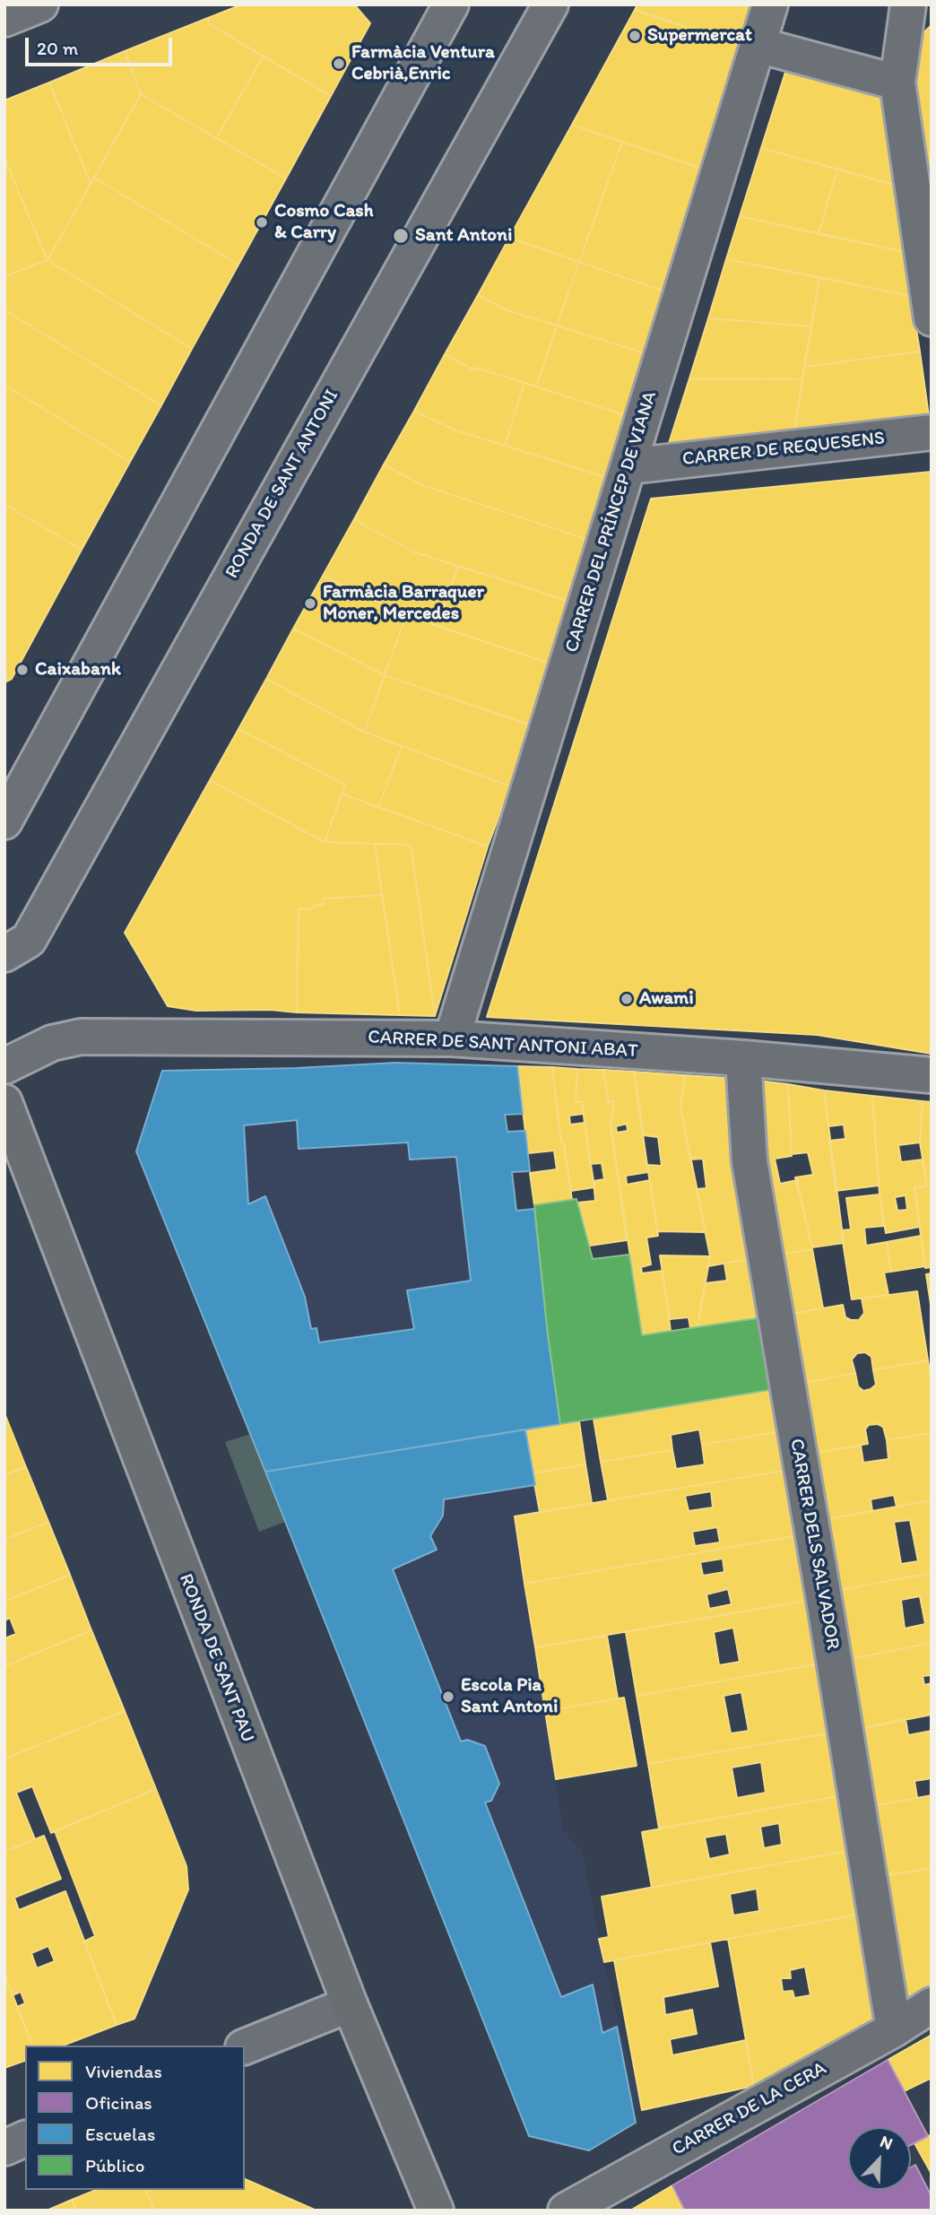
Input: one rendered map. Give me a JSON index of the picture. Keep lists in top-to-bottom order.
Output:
{
  "streets": {
    "main road": ["RONDA DE SANT PAU"],
    "street": [
      "CARRER DE REQUESENS",
      "RONDA DE SANT ANTONI",
      "CARRER DEL PRÍNCEP DE VIANA",
      "CARRER DE SANT ANTONI ABAT",
      "CARRER DELS SALVADOR",
      "CARRER DE LA CERA"
    ]
  },
  "crossings": [
    ["CARRER DEL PRÍNCEP DE VIANA", "CARRER DE SANT ANTONI ABAT"],
    ["CARRER DE SANT ANTONI ABAT", "CARRER DELS SALVADOR"],
    ["CARRER DELS SALVADOR", "CARRER DE LA CERA"]
  ],
  "places": [
    "Supermercat",
    "Farmàcia Ventura Cebrià,Enric",
    "Cosmo Cash & Carry",
    "Sant Antoni",
    "Farmàcia Barraquer Moner, Mercedes",
    "Caixabank",
    "Awami",
    "Escola Pia Sant Antoni"
  ],
  "legend": [
    "Viviendas",
    "Oficinas",
    "Escuelas",
    "Público"
  ],
  "scale_bar": "20 m",
  "north": "top right"
}
